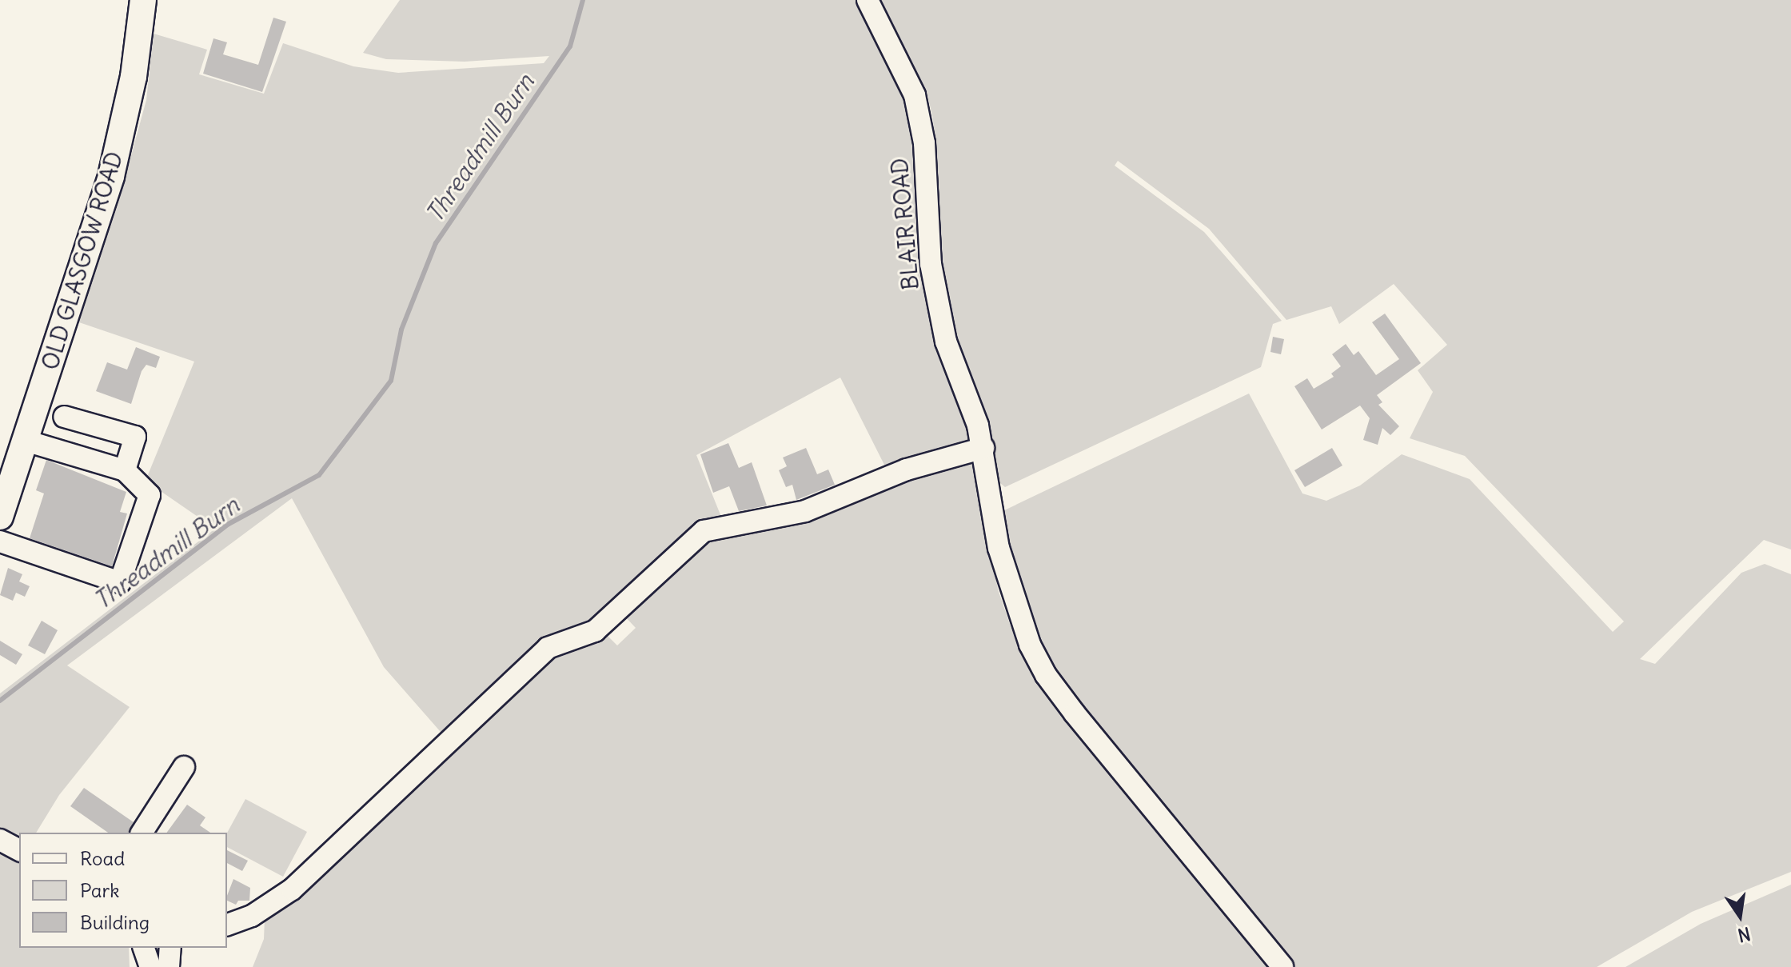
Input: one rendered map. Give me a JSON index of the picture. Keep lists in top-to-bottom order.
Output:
{
  "streets": {
    "main road": ["OLD GLASGOW ROAD"],
    "street": ["BLAIR ROAD"]
  },
  "water": ["Threadmill Burn"],
  "legend": ["Road", "Park", "Building"],
  "north": "bottom"
}
